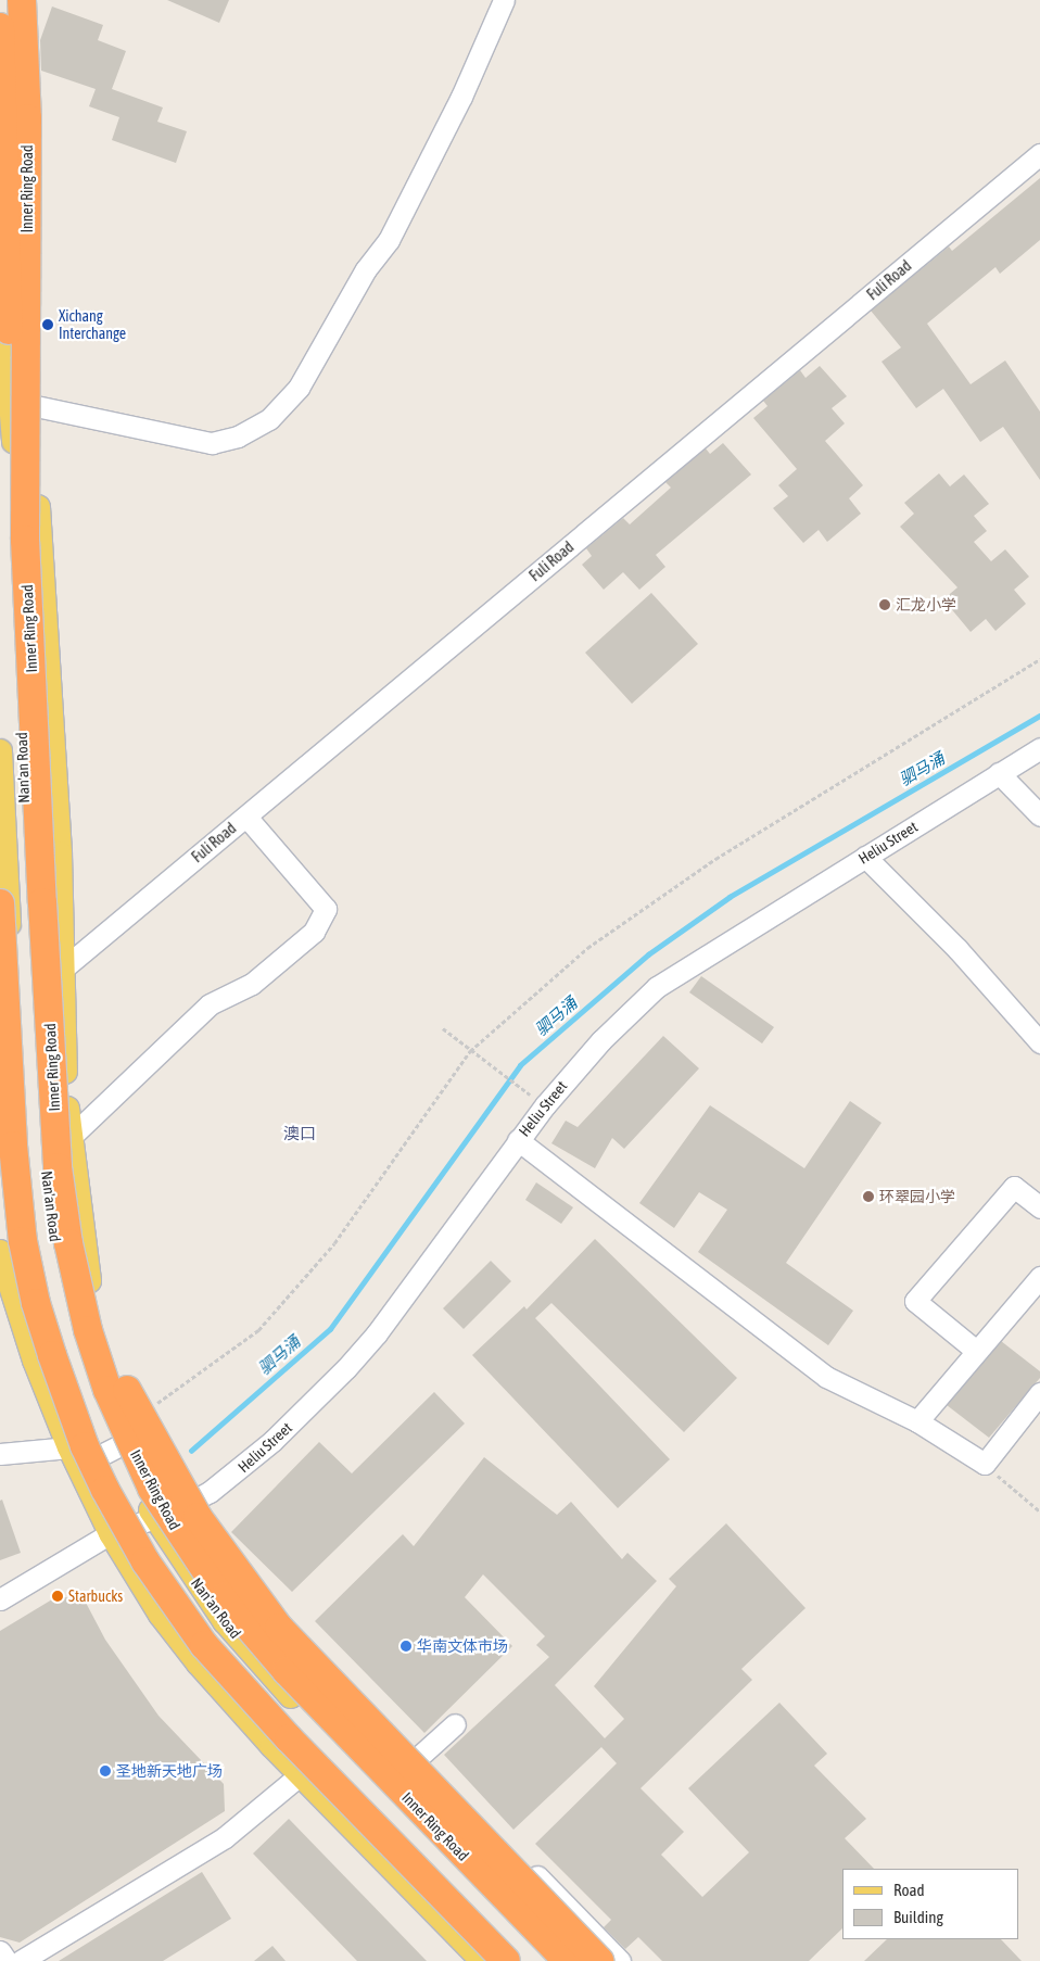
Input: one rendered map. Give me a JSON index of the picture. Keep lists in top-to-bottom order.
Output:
{
  "streets": {
    "highway": ["Inner Ring Road"],
    "main road": ["Nan'an Road"],
    "street": ["Fuli Road", "Heliu Street"]
  },
  "crossings": [
    ["Nan'an Road", "Heliu Street"]
  ],
  "districts": ["澳口"],
  "water": ["驷马涌"],
  "places": [
    "Xichang Interchange",
    "汇龙小学",
    "环翠园小学",
    "Starbucks",
    "华南文体市场",
    "圣地新天地广场"
  ],
  "legend": ["Road", "Building"]
}
